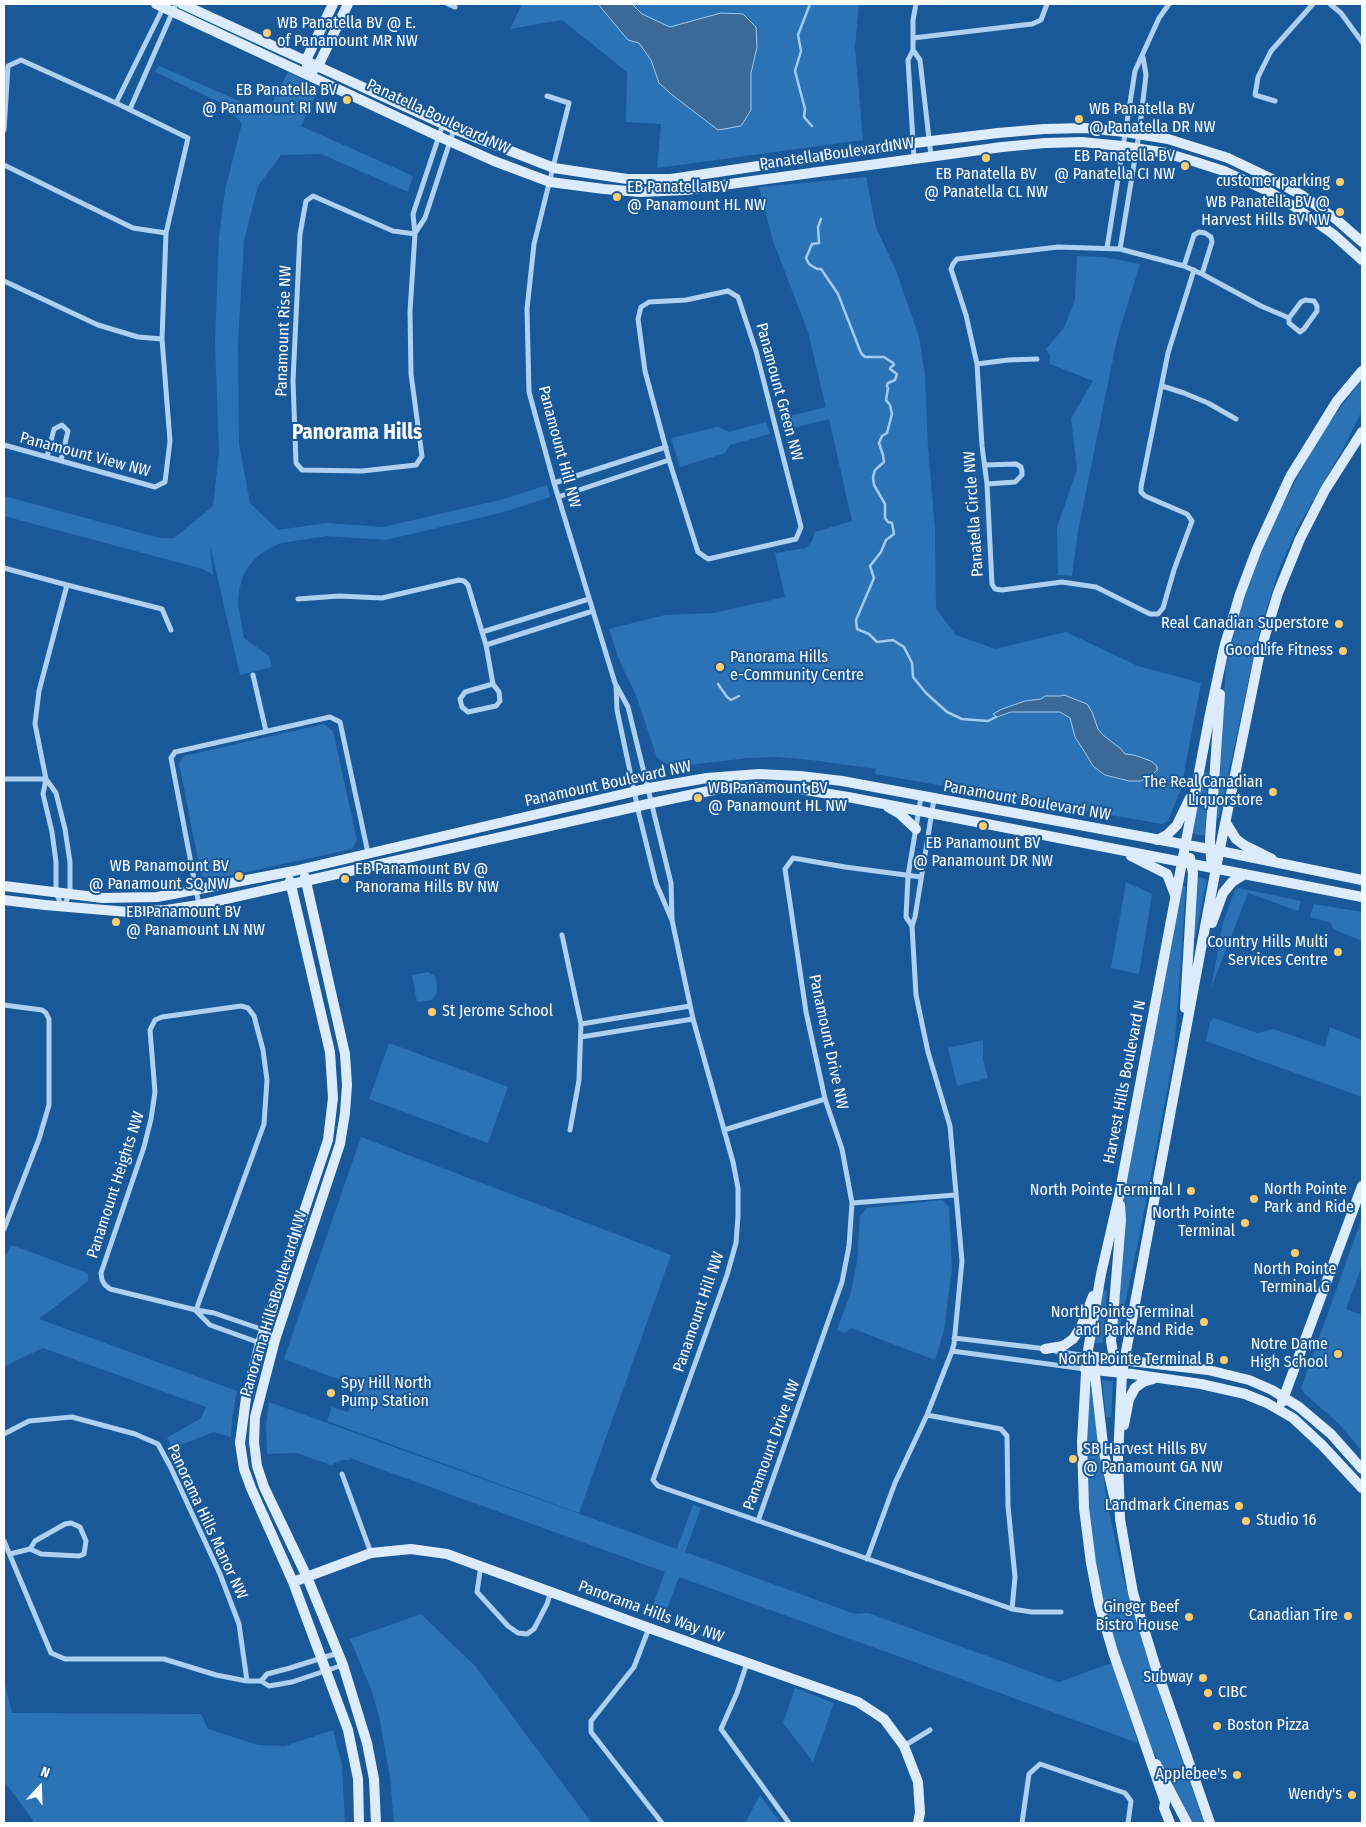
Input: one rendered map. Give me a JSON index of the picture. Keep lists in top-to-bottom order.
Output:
{
  "streets": {
    "street": [
      "Panatella Boulevard NW",
      "Panamount Rise NW",
      "Panamount Green NW",
      "Panamount Hill NW",
      "Panamount View NW",
      "Panatella Circle NW",
      "Panamount Boulevard NW",
      "Panamount Drive NW",
      "Harvest Hills Boulevard N",
      "Panamount Heights NW",
      "Panorama Hills Boulevard NW",
      "Panorama Hills Manor NW",
      "Panorama Hills Way NW"
    ]
  },
  "crossings": [
    ["Panatella Boulevard NW", "Panamount Rise NW"],
    ["Panatella Boulevard NW", "Panamount Hill NW"],
    ["Panamount Hill NW", "Panamount Boulevard NW"],
    ["Panamount Hill NW", "Panamount Drive NW"],
    ["Panamount Boulevard NW", "Harvest Hills Boulevard N"],
    ["Panamount Boulevard NW", "Panorama Hills Boulevard NW"],
    ["Panamount Heights NW", "Panorama Hills Boulevard NW"],
    ["Panorama Hills Boulevard NW", "Panorama Hills Way NW"]
  ],
  "districts": ["Panorama Hills"],
  "places": [
    "WB Panatella BV @ E. of Panamount MR NW",
    "EB Panatella BV @ Panamount RI NW",
    "WB Panatella BV @ Panatella DR NW",
    "EB Panatella BV @ Panatella CL NW",
    "EB Panatella BV @ Panatella CI NW",
    "customer parking",
    "EB Panatella BV @ Panamount HL NW",
    "WB Panatella BV @ Harvest Hills BV NW",
    "Real Canadian Superstore",
    "GoodLife Fitness",
    "Panorama Hills e-Community Centre",
    "The Real Canadian Liquorstore",
    "WB Panamount BV @ Panamount HL NW",
    "EB Panamount BV @ Panamount DR NW",
    "WB Panamount BV @ Panamount SQ NW",
    "EB Panamount BV @ Panorama Hills BV NW",
    "EB Panamount BV @ Panamount LN NW",
    "Country Hills Multi Services Centre",
    "St Jerome School",
    "North Pointe Terminal I",
    "North Pointe Park and Ride",
    "North Pointe Terminal",
    "North Pointe Terminal G",
    "North Pointe Terminal and Park and Ride",
    "Notre Dame High School",
    "North Pointe Terminal B",
    "Spy Hill North Pump Station",
    "SB Harvest Hills BV @ Panamount GA NW",
    "Landmark Cinemas",
    "Studio 16",
    "Canadian Tire",
    "Ginger Beef Bistro House",
    "Subway",
    "CIBC",
    "Boston Pizza",
    "Applebee's",
    "Wendy's"
  ],
  "north": "top"
}
